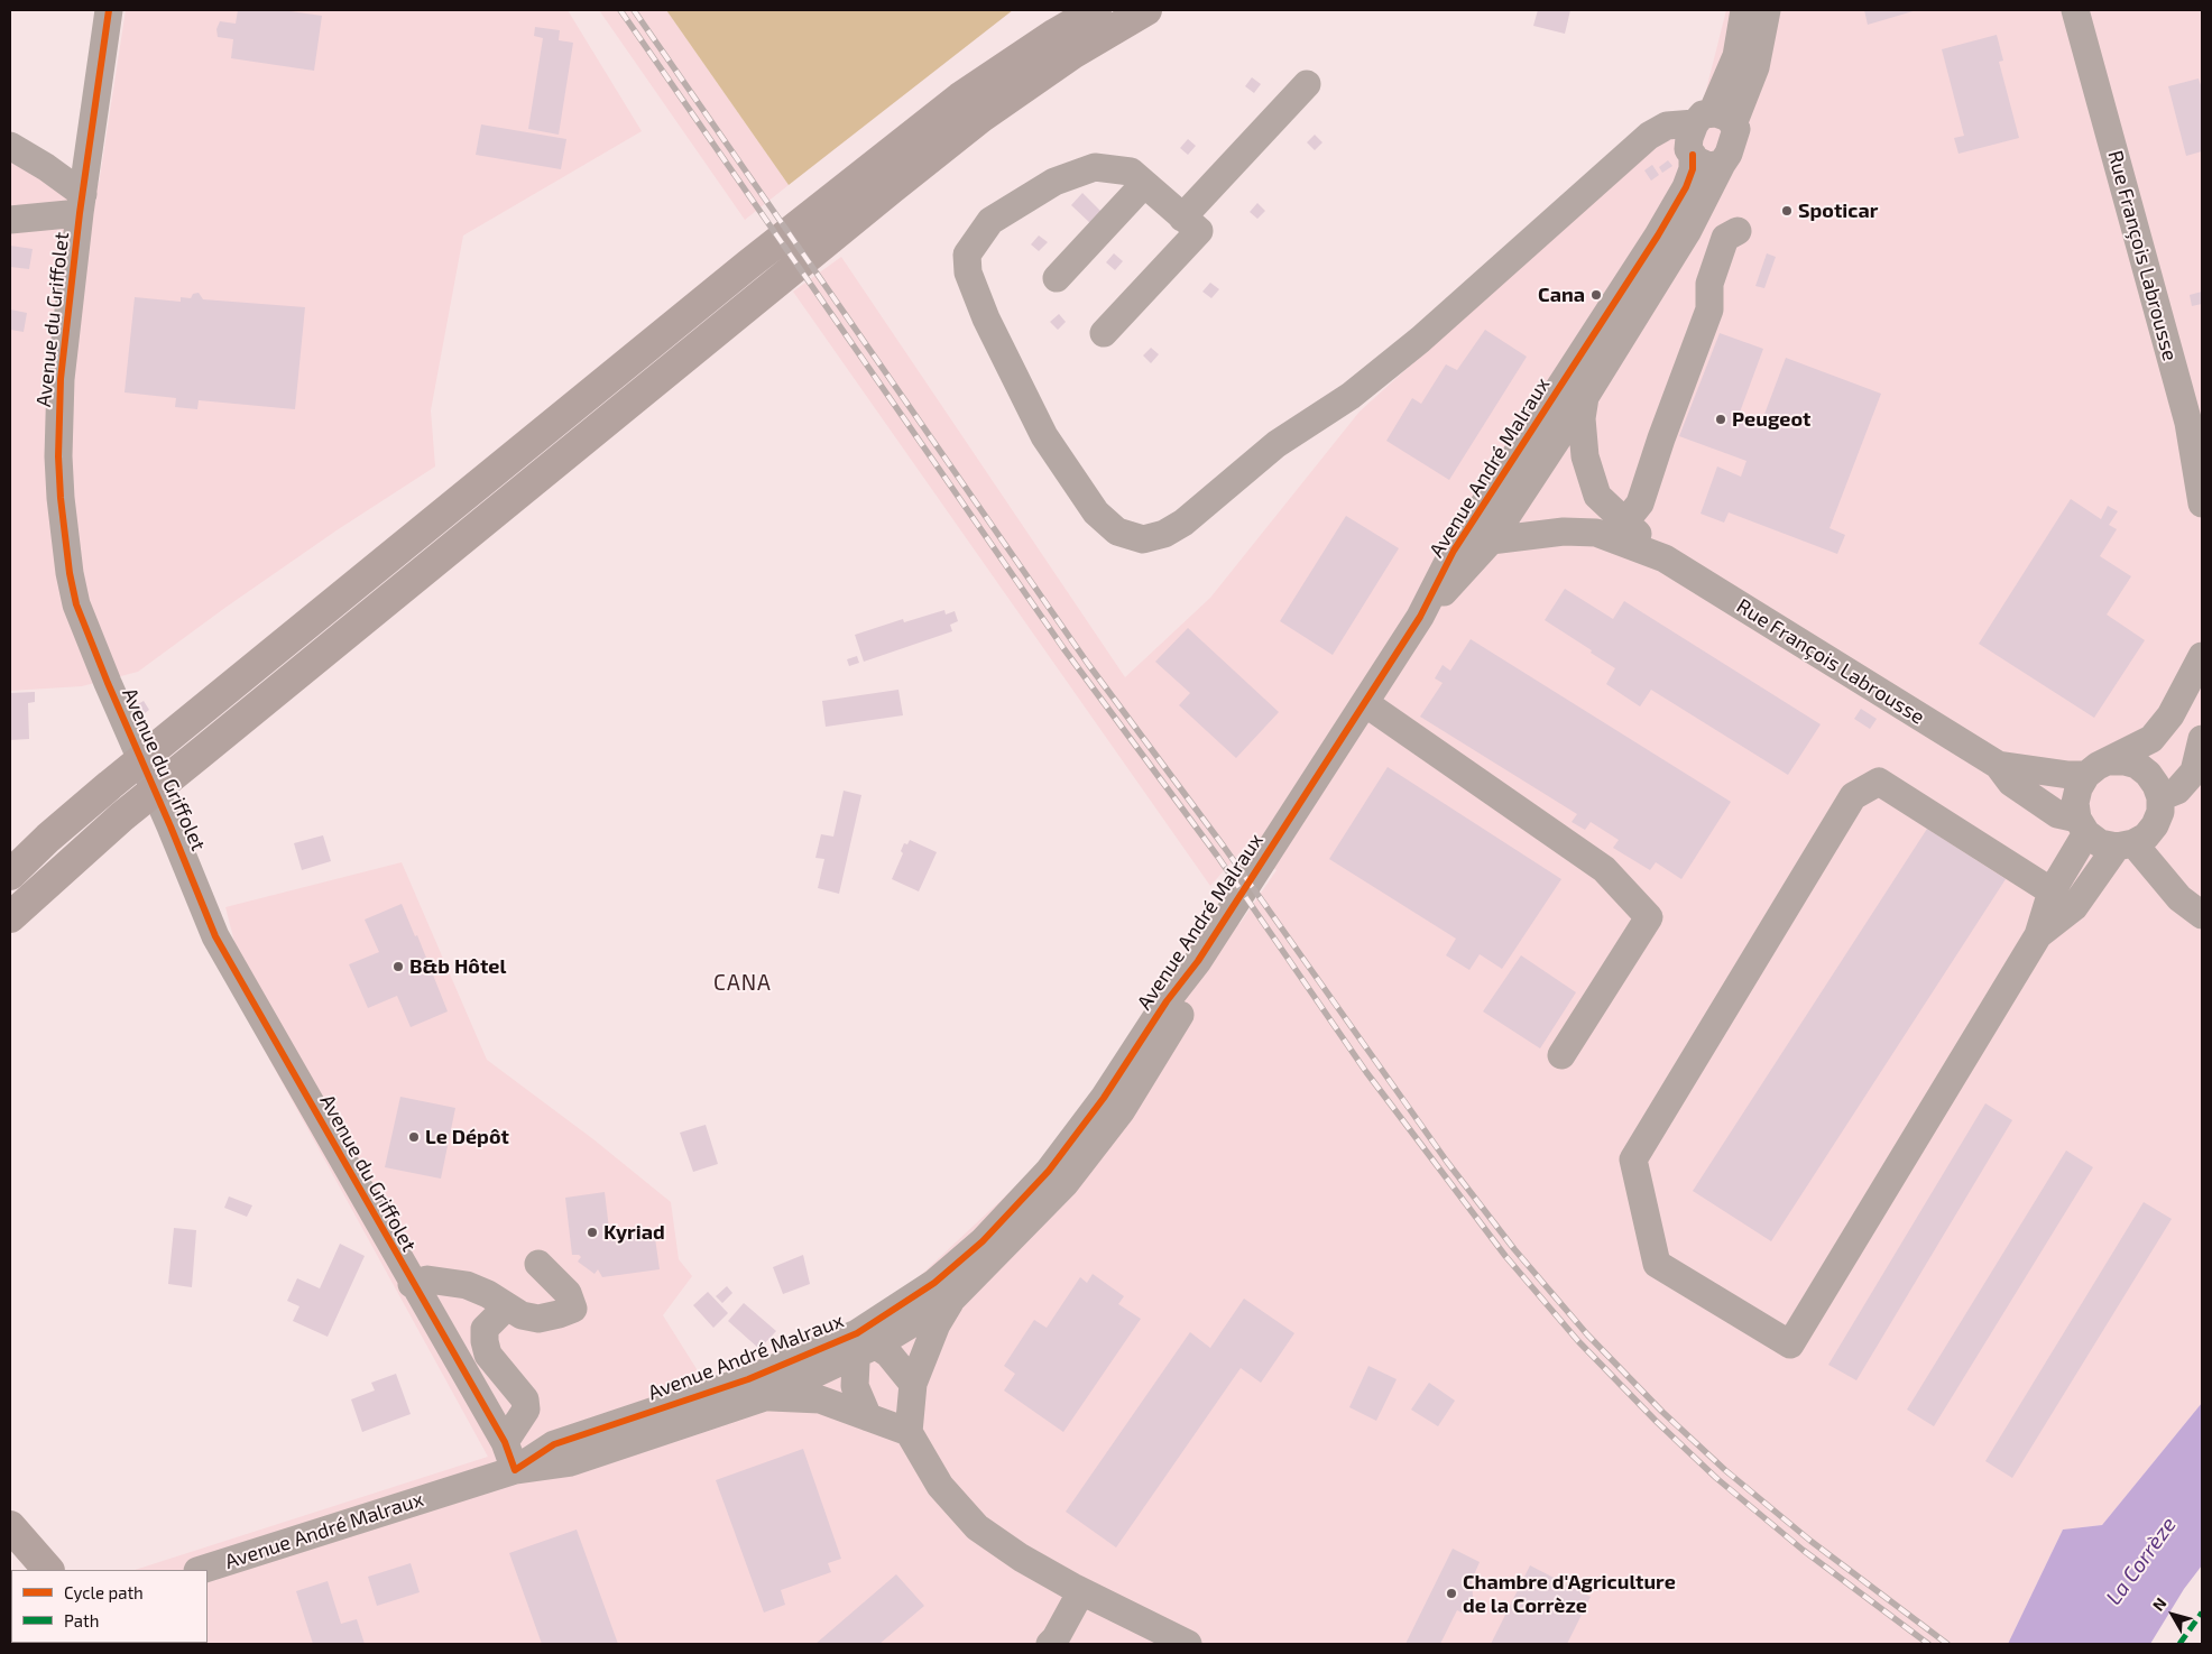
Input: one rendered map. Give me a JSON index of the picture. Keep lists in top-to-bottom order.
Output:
{
  "streets": {
    "street": ["Rue François Labrousse", "Avenue du Griffolet", "Avenue André Malraux"]
  },
  "crossings": [
    ["Rue François Labrousse", "Avenue André Malraux"],
    ["Avenue du Griffolet", "Avenue André Malraux"]
  ],
  "districts": ["CANA"],
  "water": ["La Corrèze"],
  "places": [
    "Spoticar",
    "Cana",
    "Peugeot",
    "B&b Hôtel",
    "Le Dépôt",
    "Kyriad",
    "Chambre d'Agriculture de la Corrèze"
  ],
  "legend": ["Cycle path", "Path"],
  "north": "top left"
}
